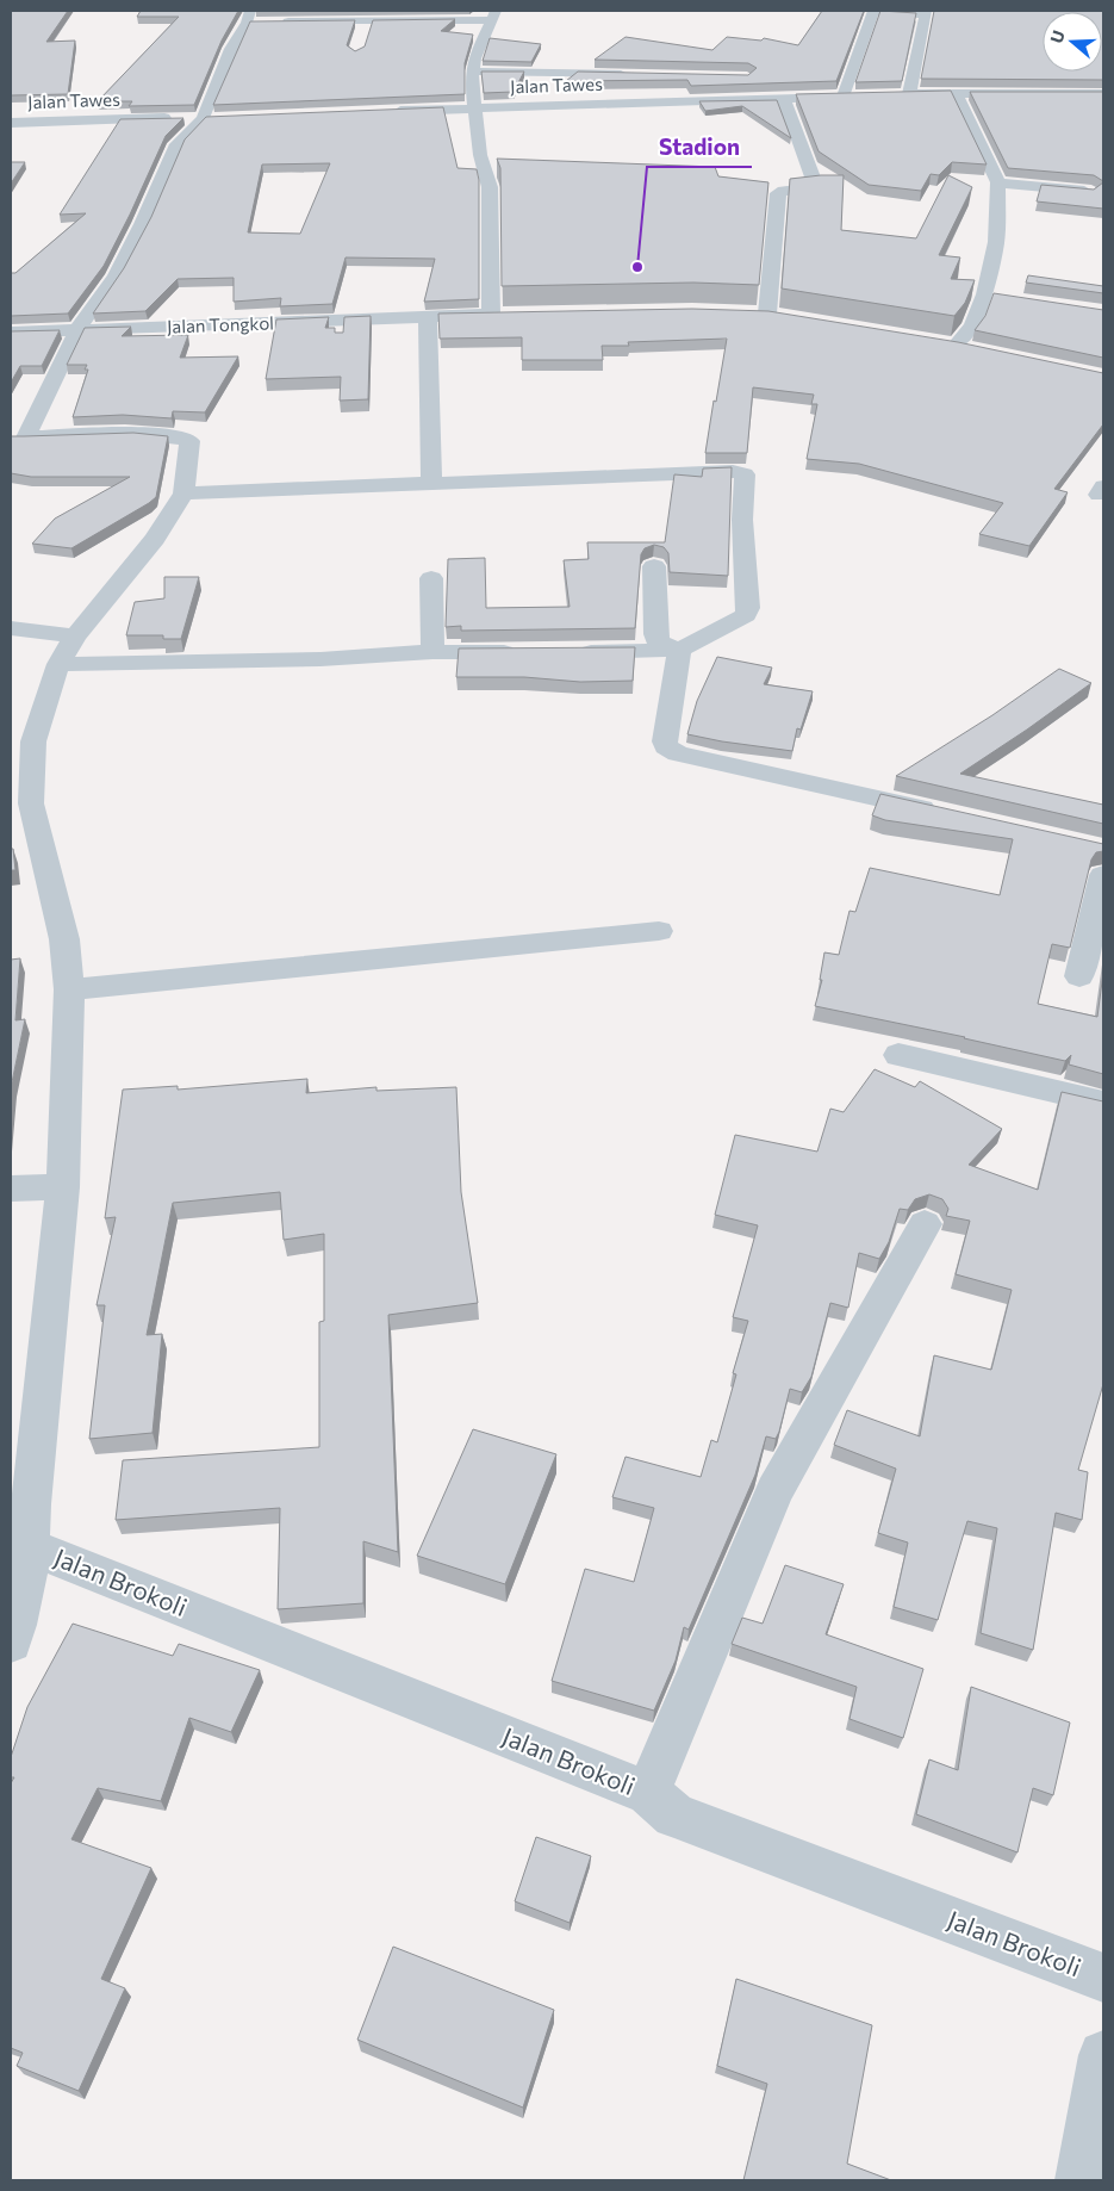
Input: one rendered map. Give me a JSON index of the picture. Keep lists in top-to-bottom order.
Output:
{
  "streets": {
    "street": ["Jalan Tawes", "Jalan Tongkol", "Jalan Brokoli"]
  },
  "crossings": [
    ["Jalan Tawes", "Jalan Tongkol"]
  ],
  "places": ["Stadion"],
  "north": "left"
}
